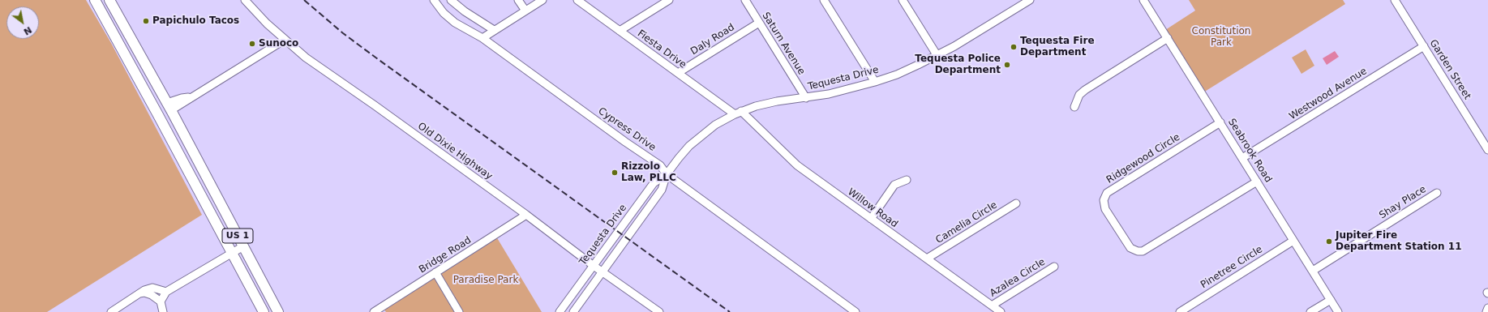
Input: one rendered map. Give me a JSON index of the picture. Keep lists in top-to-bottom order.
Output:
{
  "streets": {
    "main road": ["US 1"],
    "street": [
      "Daly Road",
      "Saturn Avenue",
      "Fiesta Drive",
      "Garden Street",
      "Tequesta Drive",
      "Westwood Avenue",
      "Cypress Drive",
      "Seabrook Road",
      "Old Dixie Highway",
      "Ridgewood Circle",
      "Shay Place",
      "Willow Road",
      "Camelia Circle",
      "Bridge Road",
      "Pinetree Circle",
      "Azalea Circle"
    ]
  },
  "crossings": [
    ["Daly Road", "Saturn Avenue"],
    ["Daly Road", "Fiesta Drive"],
    ["Saturn Avenue", "Tequesta Drive"],
    ["Fiesta Drive", "Tequesta Drive"],
    ["Fiesta Drive", "Willow Road"],
    ["Garden Street", "Westwood Avenue"],
    ["Tequesta Drive", "Cypress Drive"],
    ["Tequesta Drive", "Old Dixie Highway"],
    ["Tequesta Drive", "Willow Road"],
    ["Westwood Avenue", "Seabrook Road"],
    ["Seabrook Road", "Ridgewood Circle"],
    ["Seabrook Road", "Shay Place"],
    ["Seabrook Road", "Pinetree Circle"],
    ["Old Dixie Highway", "Bridge Road"],
    ["Willow Road", "Camelia Circle"],
    ["Willow Road", "Azalea Circle"]
  ],
  "parks": ["Constitution Park", "Paradise Park"],
  "places": [
    "Papichulo Tacos",
    "Sunoco",
    "Tequesta Fire Department",
    "Tequesta Police Department",
    "Rizzolo Law, PLLC",
    "Jupiter Fire Department Station 11"
  ],
  "north": "bottom right"
}
